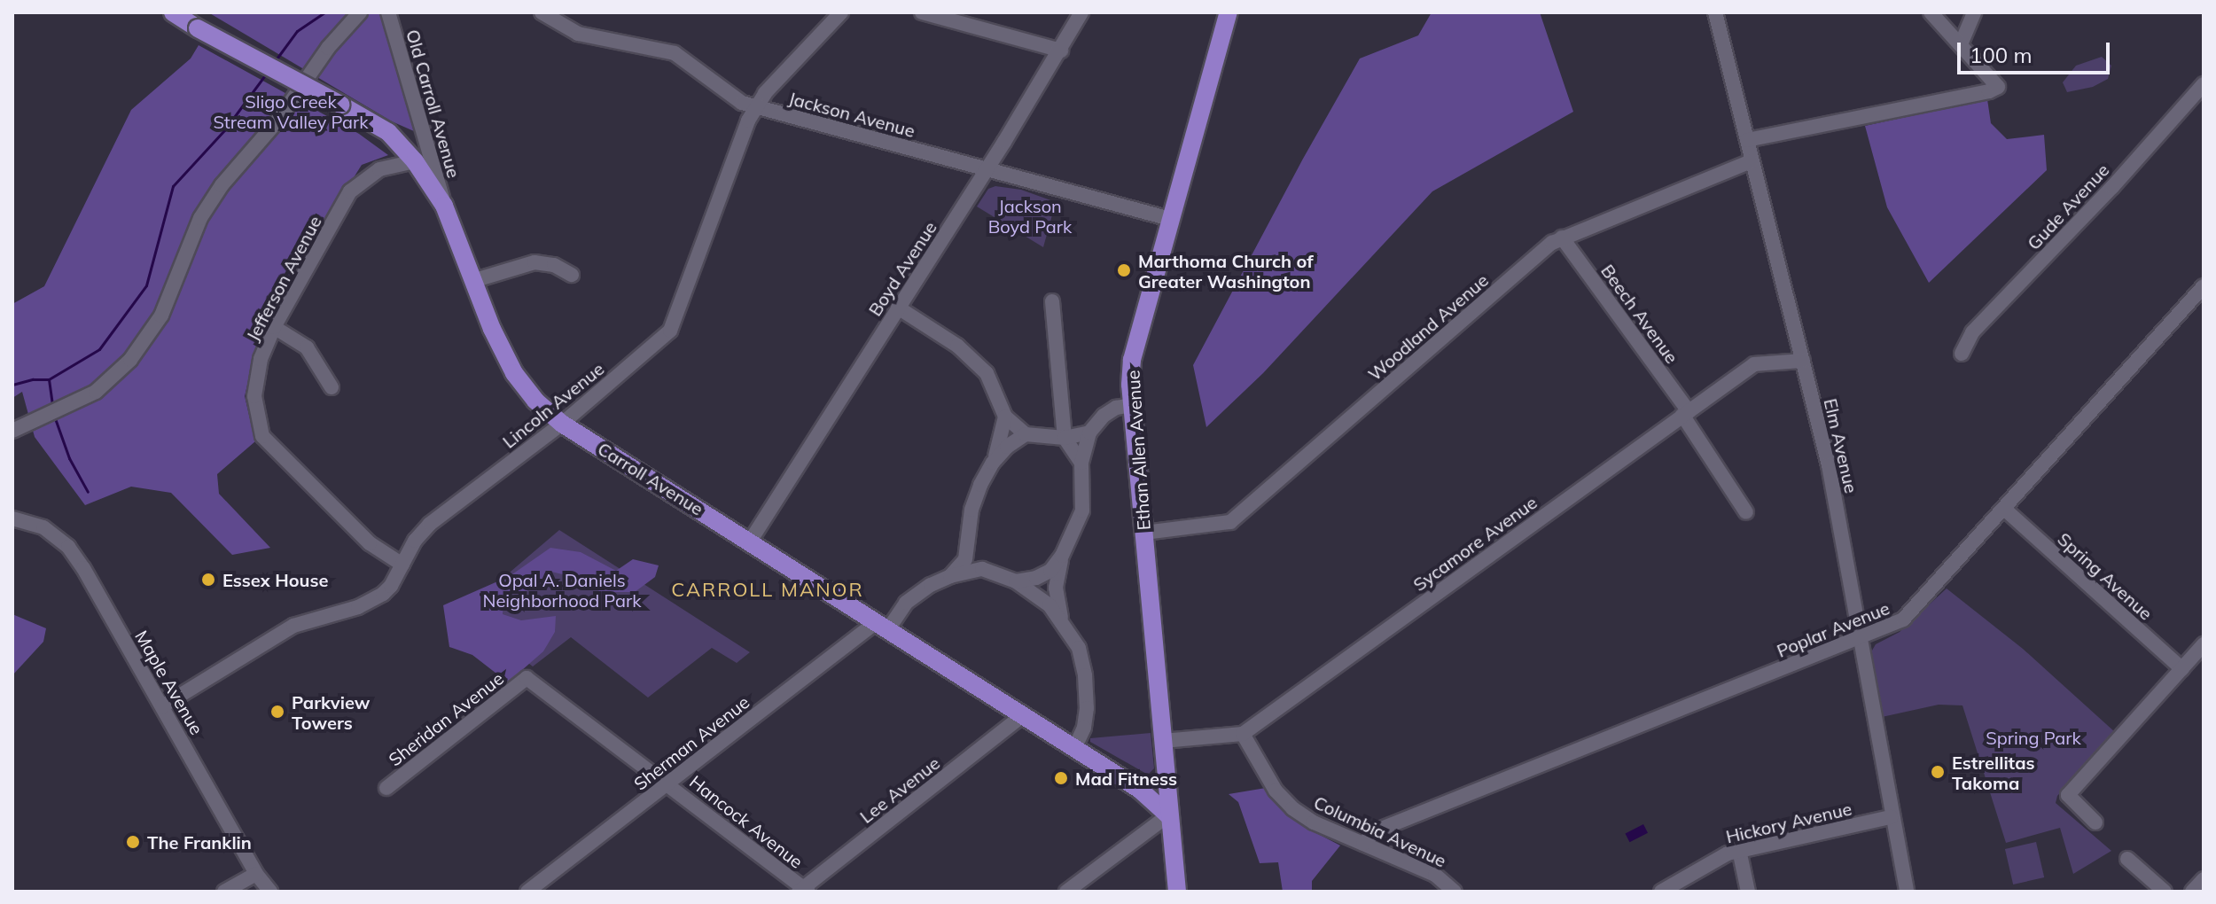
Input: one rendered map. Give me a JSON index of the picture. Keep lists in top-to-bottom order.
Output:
{
  "streets": {
    "main road": ["Ethan Allen Avenue", "Carroll Avenue"],
    "street": [
      "Old Carroll Avenue",
      "Jackson Avenue",
      "Gude Avenue",
      "Boyd Avenue",
      "Jefferson Avenue",
      "Beech Avenue",
      "Woodland Avenue",
      "Lincoln Avenue",
      "Elm Avenue",
      "Sycamore Avenue",
      "Spring Avenue",
      "Poplar Avenue",
      "Maple Avenue",
      "Sheridan Avenue",
      "Sherman Avenue",
      "Lee Avenue",
      "Hancock Avenue",
      "Hickory Avenue",
      "Columbia Avenue"
    ]
  },
  "crossings": [
    ["Old Carroll Avenue", "Carroll Avenue"],
    ["Jackson Avenue", "Boyd Avenue"],
    ["Jackson Avenue", "Lincoln Avenue"],
    ["Jackson Avenue", "Ethan Allen Avenue"],
    ["Boyd Avenue", "Carroll Avenue"],
    ["Jefferson Avenue", "Lincoln Avenue"],
    ["Jefferson Avenue", "Carroll Avenue"],
    ["Beech Avenue", "Woodland Avenue"],
    ["Beech Avenue", "Sycamore Avenue"],
    ["Woodland Avenue", "Elm Avenue"],
    ["Woodland Avenue", "Ethan Allen Avenue"],
    ["Lincoln Avenue", "Carroll Avenue"],
    ["Lincoln Avenue", "Maple Avenue"],
    ["Elm Avenue", "Sycamore Avenue"],
    ["Elm Avenue", "Poplar Avenue"],
    ["Elm Avenue", "Hickory Avenue"],
    ["Ethan Allen Avenue", "Carroll Avenue"],
    ["Carroll Avenue", "Sherman Avenue"],
    ["Carroll Avenue", "Lee Avenue"],
    ["Sycamore Avenue", "Columbia Avenue"],
    ["Spring Avenue", "Poplar Avenue"],
    ["Poplar Avenue", "Columbia Avenue"],
    ["Sheridan Avenue", "Hancock Avenue"],
    ["Sherman Avenue", "Hancock Avenue"],
    ["Lee Avenue", "Hancock Avenue"]
  ],
  "districts": ["CARROLL MANOR"],
  "parks": [
    "Sligo Creek Stream Valley Park",
    "Jackson Boyd Park",
    "Opal A. Daniels Neighborhood Park",
    "Spring Park"
  ],
  "places": [
    "Marthoma Church of Greater Washington",
    "Essex House",
    "Parkview Towers",
    "Estrellitas Takoma",
    "Mad Fitness",
    "The Franklin"
  ],
  "scale_bar": "100 m"
}
